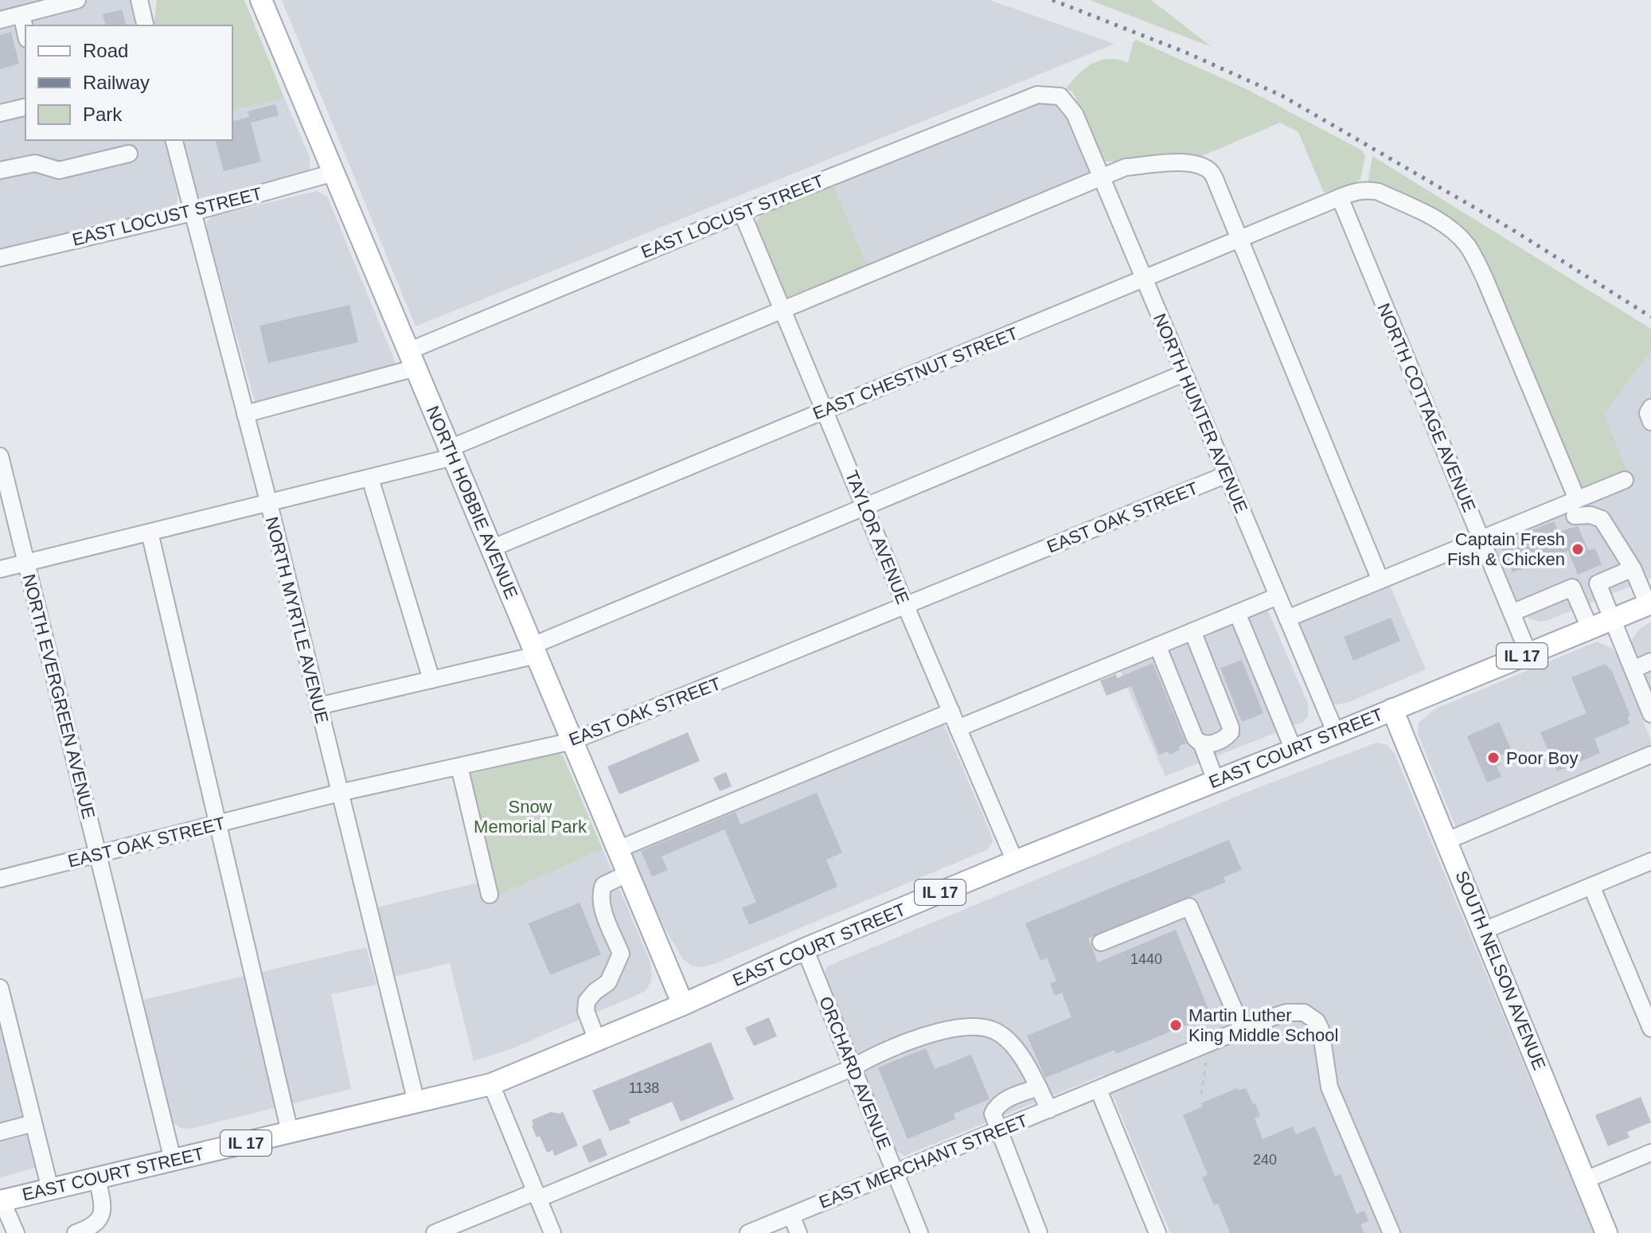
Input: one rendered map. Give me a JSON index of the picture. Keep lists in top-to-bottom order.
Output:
{
  "streets": {
    "main road": [
      "NORTH HOBBIE AVENUE",
      "IL 17",
      "EAST COURT STREET",
      "SOUTH NELSON AVENUE"
    ],
    "street": [
      "EAST LOCUST STREET",
      "EAST CHESTNUT STREET",
      "NORTH COTTAGE AVENUE",
      "NORTH HUNTER AVENUE",
      "EAST OAK STREET",
      "TAYLOR AVENUE",
      "NORTH MYRTLE AVENUE",
      "NORTH EVERGREEN AVENUE",
      "ORCHARD AVENUE",
      "EAST MERCHANT STREET"
    ]
  },
  "crossings": [
    ["EAST LOCUST STREET", "NORTH HUNTER AVENUE"],
    ["EAST LOCUST STREET", "NORTH HOBBIE AVENUE"],
    ["EAST LOCUST STREET", "TAYLOR AVENUE"],
    ["EAST LOCUST STREET", "NORTH MYRTLE AVENUE"],
    ["EAST CHESTNUT STREET", "NORTH COTTAGE AVENUE"],
    ["EAST CHESTNUT STREET", "NORTH HUNTER AVENUE"],
    ["EAST CHESTNUT STREET", "NORTH HOBBIE AVENUE"],
    ["EAST CHESTNUT STREET", "TAYLOR AVENUE"],
    ["NORTH COTTAGE AVENUE", "EAST COURT STREET"],
    ["NORTH HUNTER AVENUE", "EAST OAK STREET"],
    ["NORTH HUNTER AVENUE", "EAST COURT STREET"],
    ["NORTH HOBBIE AVENUE", "EAST OAK STREET"],
    ["NORTH HOBBIE AVENUE", "EAST COURT STREET"],
    ["EAST OAK STREET", "TAYLOR AVENUE"],
    ["EAST OAK STREET", "NORTH MYRTLE AVENUE"],
    ["EAST OAK STREET", "NORTH EVERGREEN AVENUE"],
    ["TAYLOR AVENUE", "EAST COURT STREET"],
    ["NORTH MYRTLE AVENUE", "EAST COURT STREET"],
    ["NORTH EVERGREEN AVENUE", "EAST COURT STREET"],
    ["EAST COURT STREET", "SOUTH NELSON AVENUE"],
    ["EAST COURT STREET", "ORCHARD AVENUE"],
    ["ORCHARD AVENUE", "EAST MERCHANT STREET"]
  ],
  "parks": ["Snow Memorial Park"],
  "places": ["Captain Fresh Fish & Chicken", "Poor Boy", "Martin Luther King Middle School"],
  "house_numbers": ["1440", "1138", "240"],
  "legend": ["Road", "Railway", "Park"]
}
